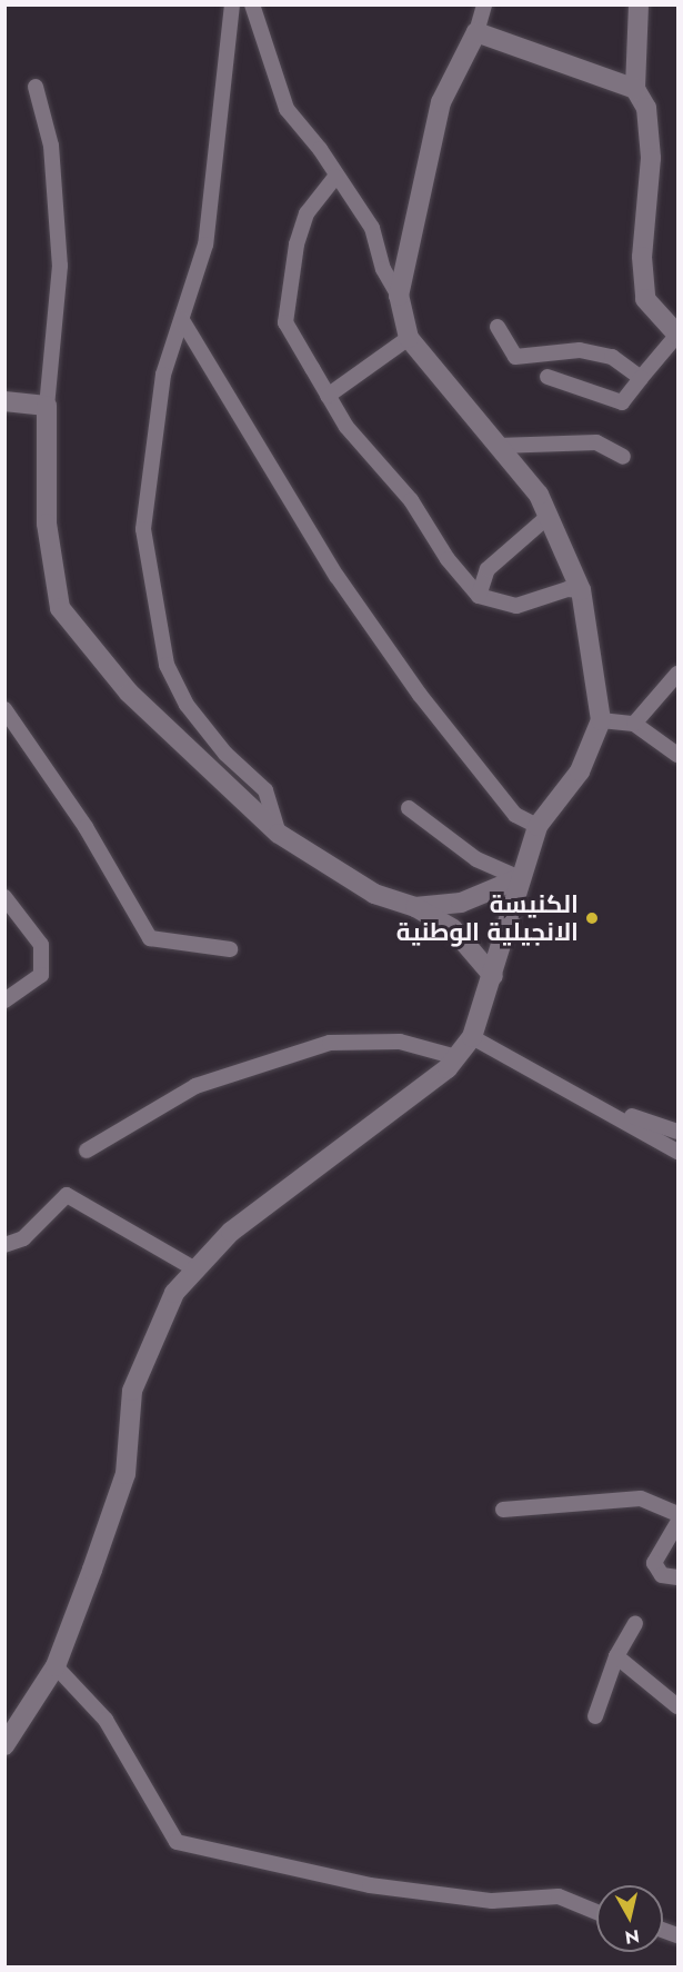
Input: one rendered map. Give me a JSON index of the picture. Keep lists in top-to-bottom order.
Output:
{
  "places": ["الكنيسة الانجيلية الوطنية"],
  "north": "bottom"
}
